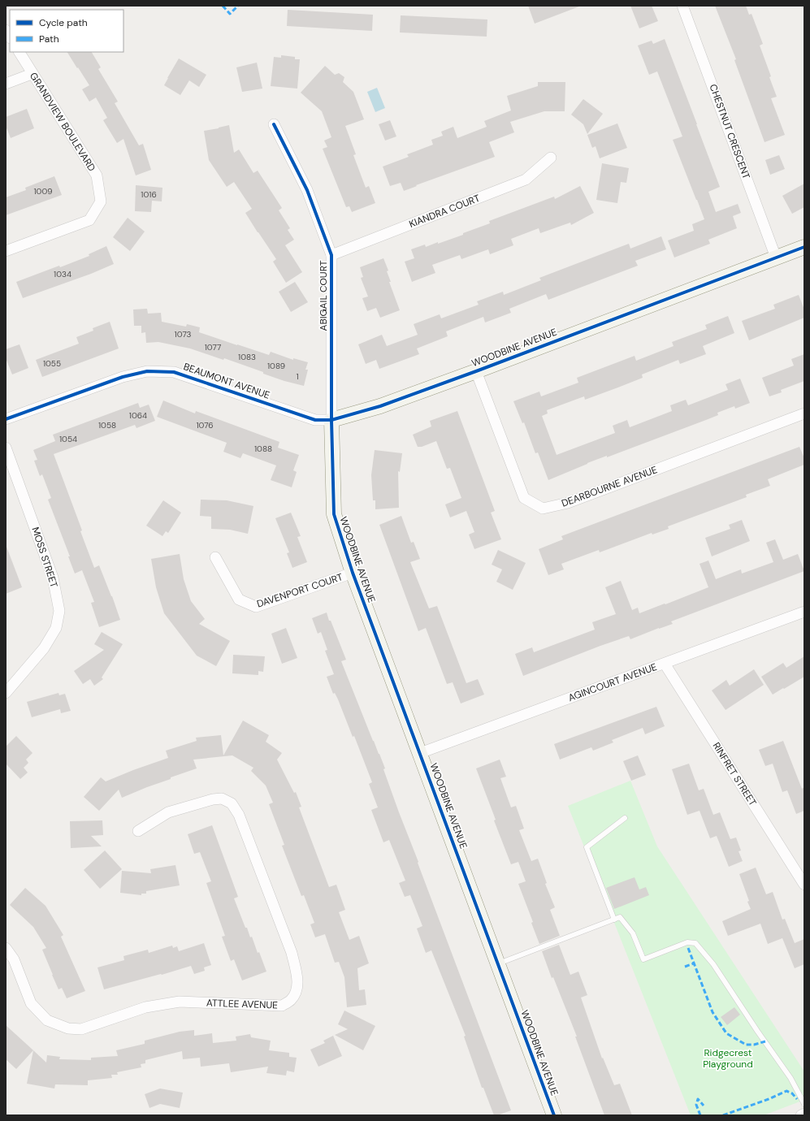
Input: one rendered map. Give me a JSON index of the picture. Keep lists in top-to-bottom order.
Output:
{
  "streets": {
    "street": [
      "GRANDVIEW BOULEVARD",
      "CHESTNUT CRESCENT",
      "KIANDRA COURT",
      "ABIGAIL COURT",
      "WOODBINE AVENUE",
      "BEAUMONT AVENUE",
      "DEARBOURNE AVENUE",
      "MOSS STREET",
      "DAVENPORT COURT",
      "AGINCOURT AVENUE",
      "RINFRET STREET",
      "ATTLEE AVENUE"
    ]
  },
  "crossings": [
    ["CHESTNUT CRESCENT", "WOODBINE AVENUE"],
    ["KIANDRA COURT", "ABIGAIL COURT"],
    ["ABIGAIL COURT", "WOODBINE AVENUE"],
    ["ABIGAIL COURT", "BEAUMONT AVENUE"],
    ["WOODBINE AVENUE", "BEAUMONT AVENUE"],
    ["WOODBINE AVENUE", "DEARBOURNE AVENUE"],
    ["WOODBINE AVENUE", "DAVENPORT COURT"],
    ["WOODBINE AVENUE", "AGINCOURT AVENUE"],
    ["AGINCOURT AVENUE", "RINFRET STREET"]
  ],
  "parks": ["Ridgecrest Playground"],
  "house_numbers": [
    "1009",
    "1016",
    "1034",
    "1073",
    "1077",
    "1083",
    "1055",
    "1089",
    "1",
    "1064",
    "1058",
    "1076",
    "1054",
    "1088"
  ],
  "legend": ["Cycle path", "Path"]
}
